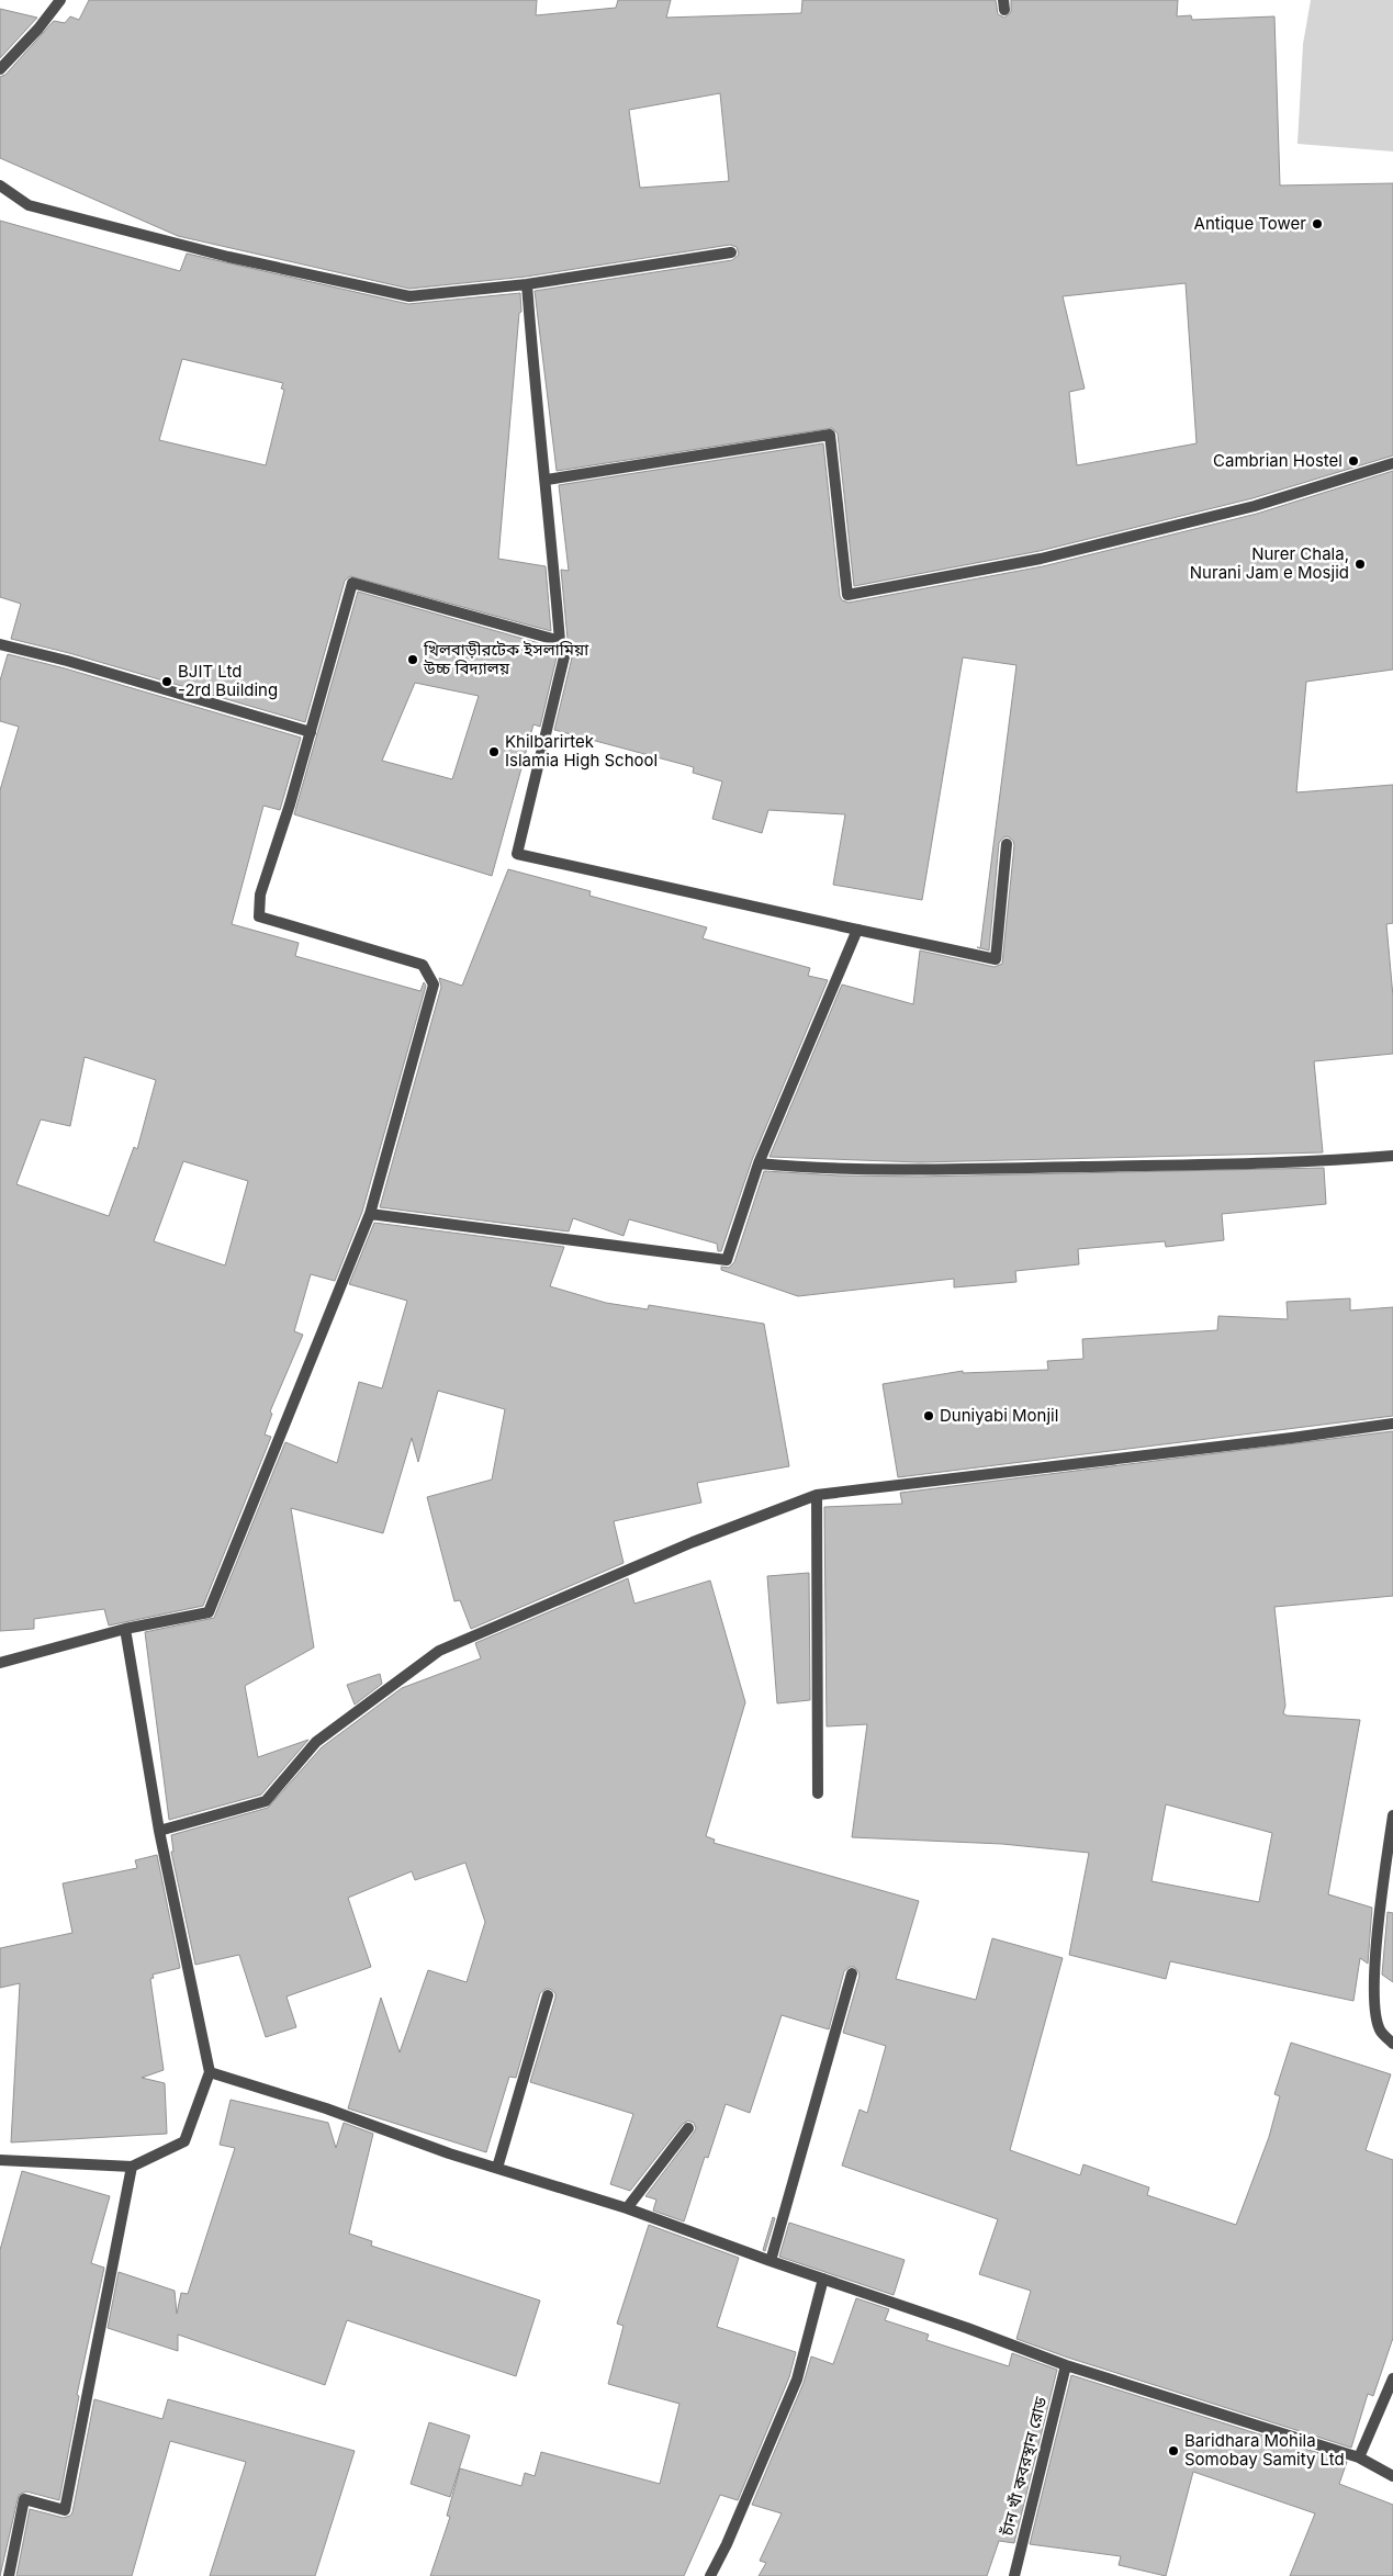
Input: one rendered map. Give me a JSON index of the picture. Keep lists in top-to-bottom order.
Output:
{
  "streets": {
    "street": ["চাঁন খাঁ কবরস্থান রোড"]
  },
  "places": [
    "Antique Tower",
    "Cambrian Hostel",
    "Nurer Chala, Nurani Jam e Mosjid",
    "খিলবাড়ীরটেক ইসলামিয়া উচ্চ বিদ্যালয়",
    "BJIT Ltd -2rd Building",
    "Khilbarirtek Islamia High School",
    "Duniyabi Monjil",
    "Baridhara Mohila Somobay Samity Ltd"
  ]
}
